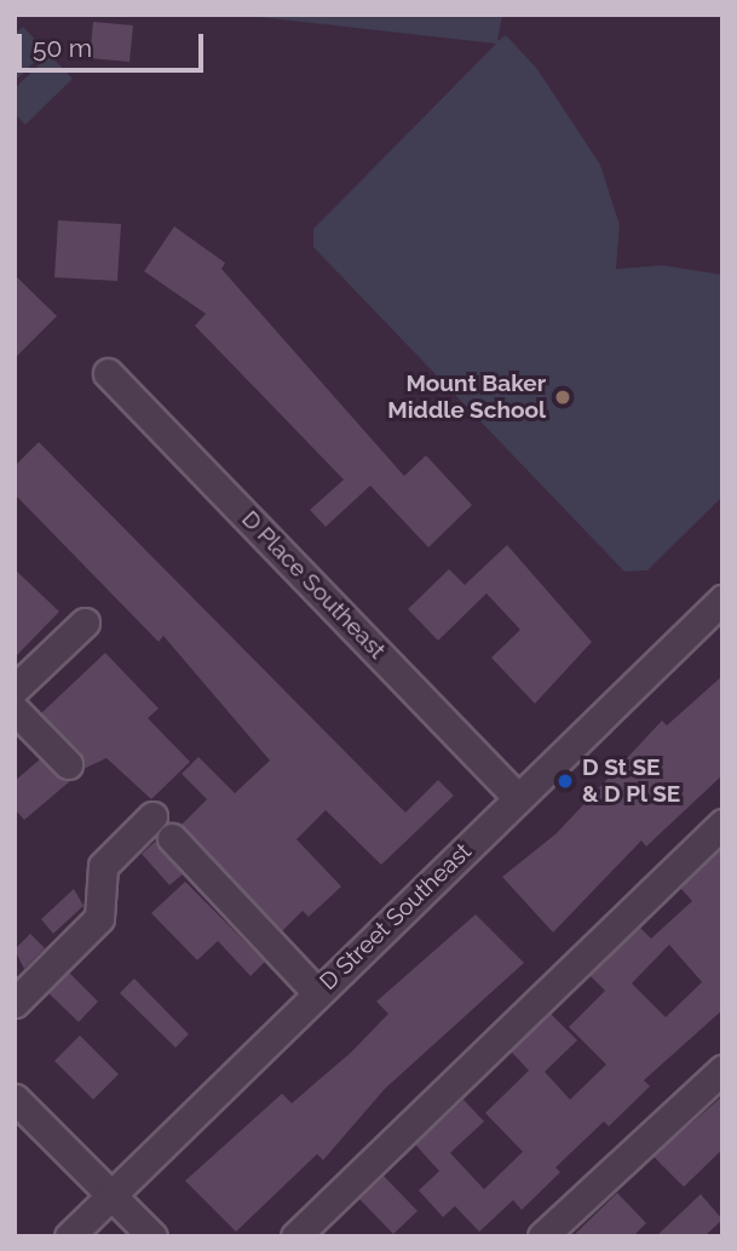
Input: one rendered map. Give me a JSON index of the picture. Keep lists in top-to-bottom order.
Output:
{
  "streets": {
    "street": ["D Place Southeast", "D Street Southeast"]
  },
  "crossings": [
    ["D Place Southeast", "D Street Southeast"]
  ],
  "places": ["Mount Baker Middle School", "D St SE & D Pl SE"],
  "scale_bar": "50 m"
}
